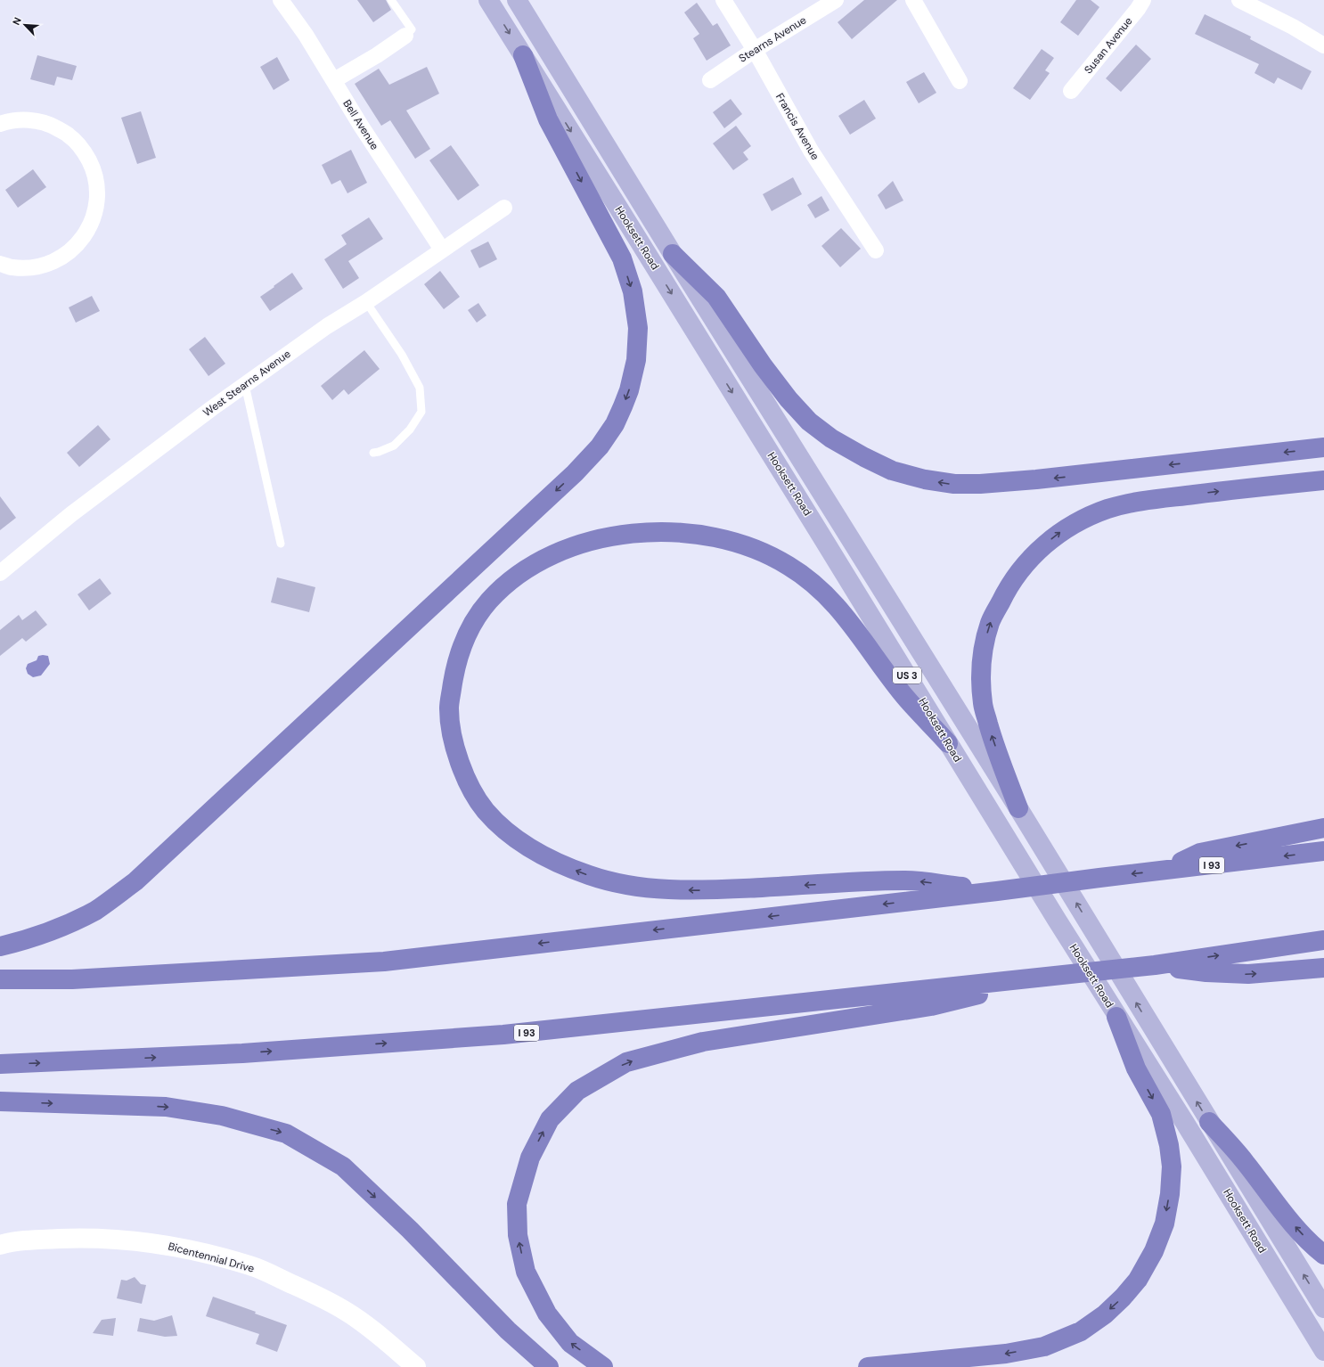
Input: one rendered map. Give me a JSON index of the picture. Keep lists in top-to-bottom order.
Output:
{
  "streets": {
    "highway": ["I 93"],
    "main road": ["Hooksett Road", "US 3"],
    "street": [
      "Stearns Avenue",
      "Susan Avenue",
      "Bell Avenue",
      "Francis Avenue",
      "West Stearns Avenue",
      "Bicentennial Drive"
    ]
  },
  "crossings": [
    ["Stearns Avenue", "Francis Avenue"],
    ["Bell Avenue", "West Stearns Avenue"]
  ],
  "north": "top left"
}
